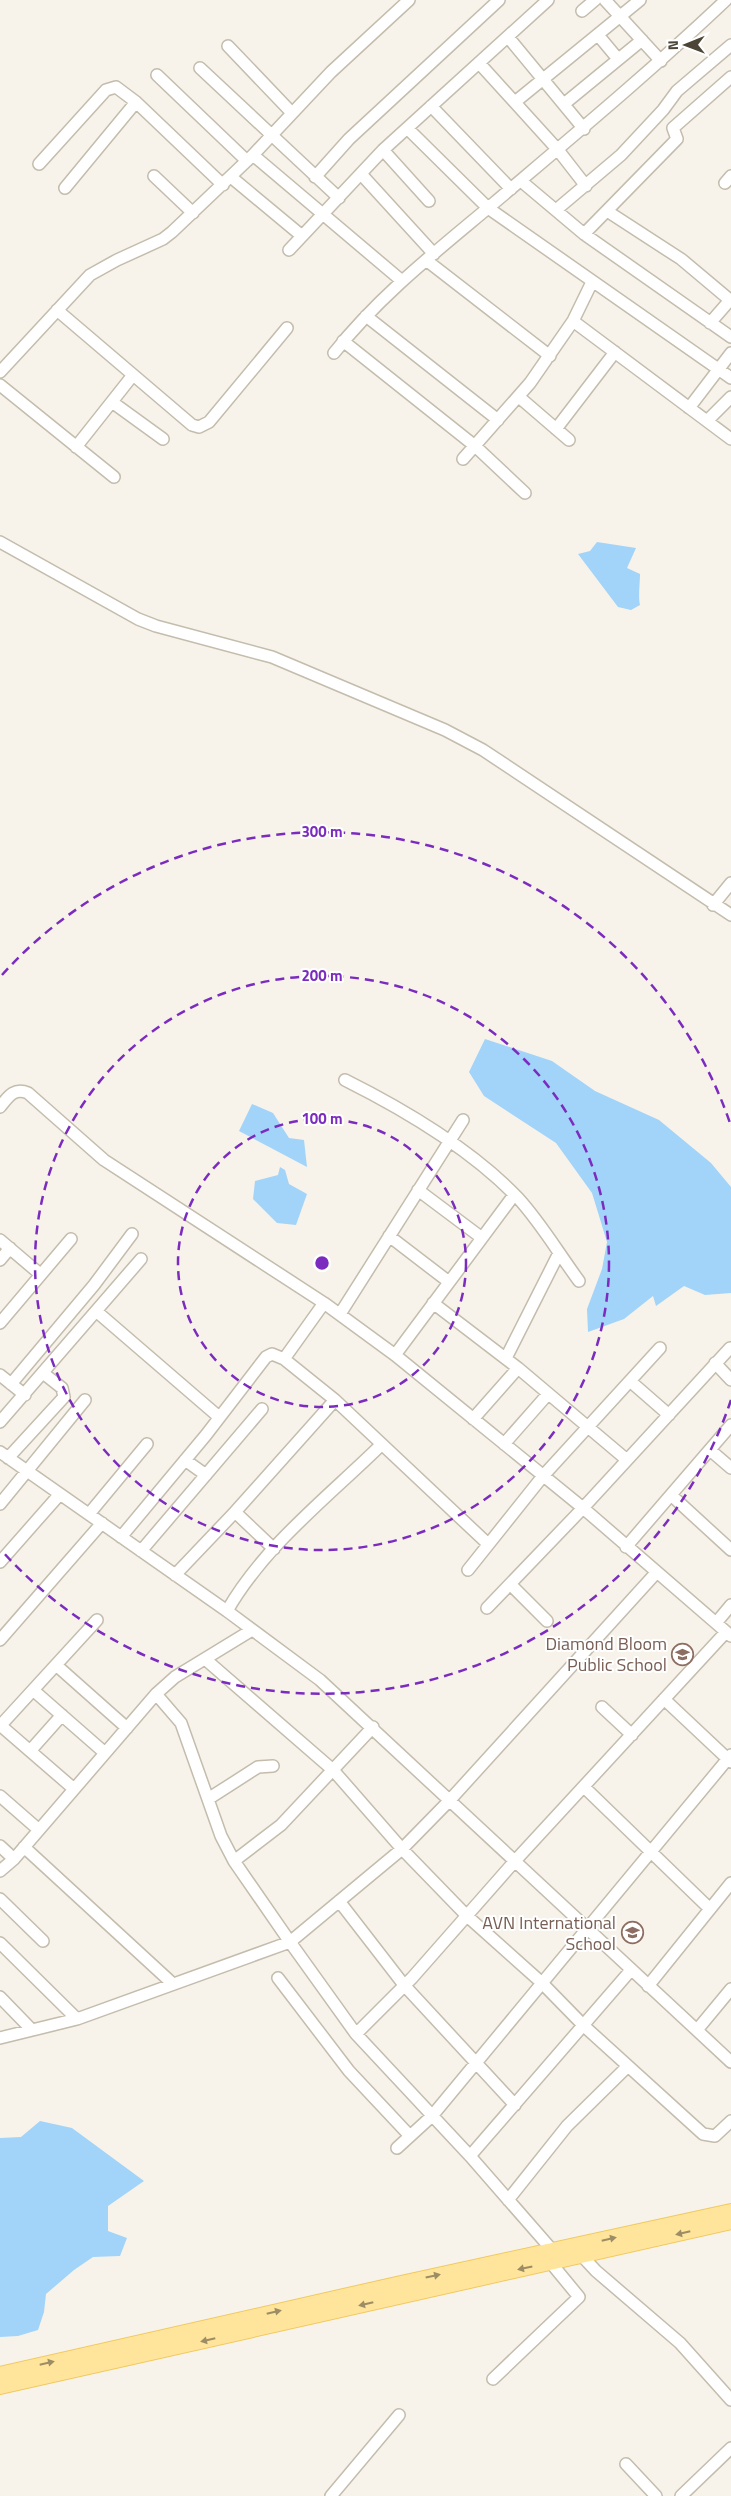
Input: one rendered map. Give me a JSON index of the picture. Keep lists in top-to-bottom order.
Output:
{
  "places": {
    "school or university": ["Diamond Bloom Public School", "AVN International School"]
  },
  "north": "left",
  "rings": ["300 m", "200 m", "100 m"]
}
